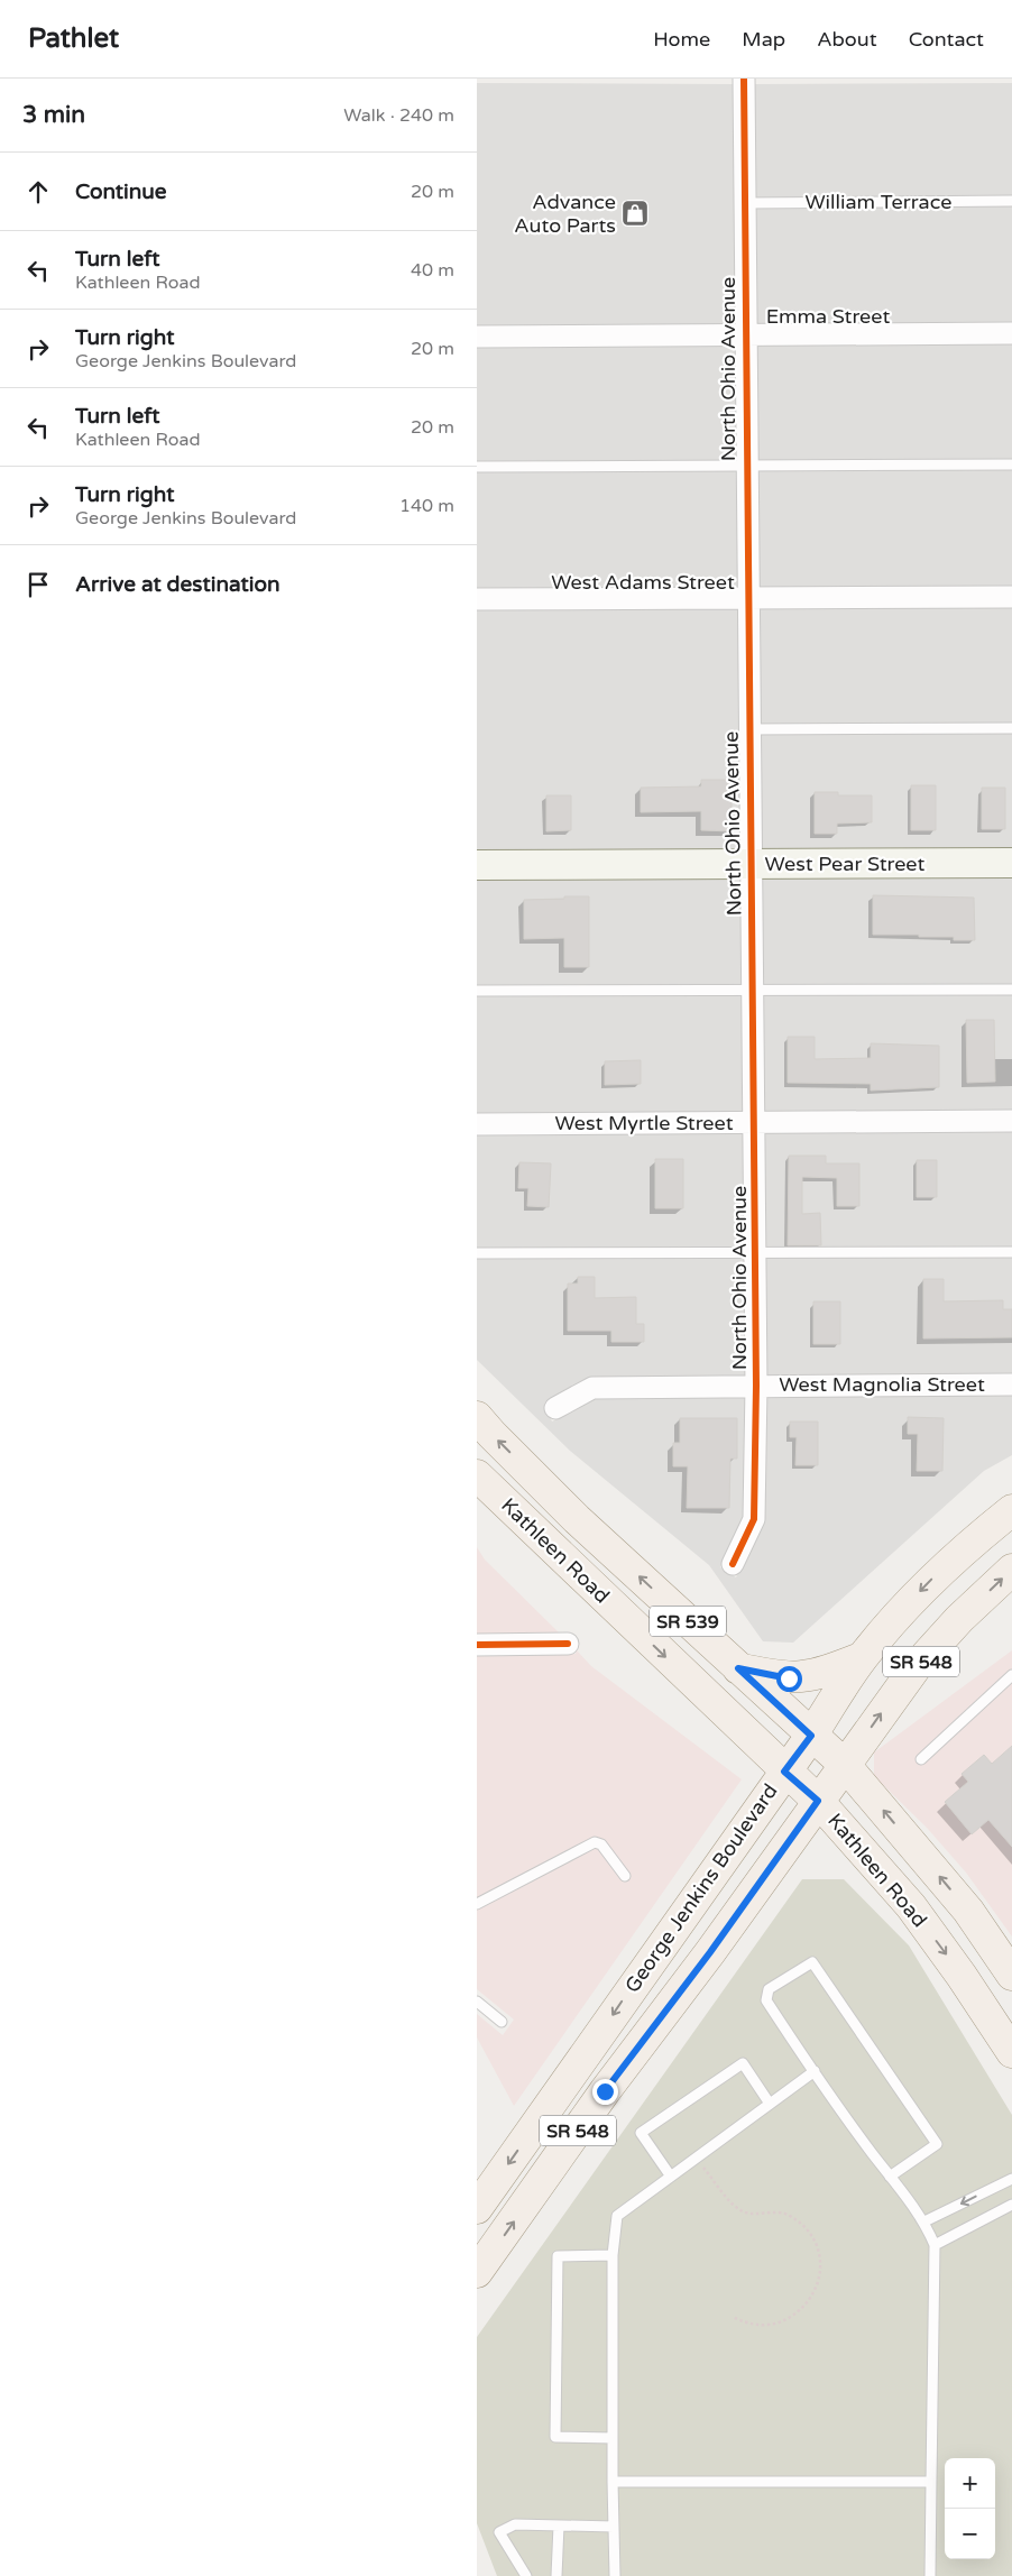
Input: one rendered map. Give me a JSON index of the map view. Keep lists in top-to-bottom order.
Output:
{
  "streets": {
    "main road": [
      "Kathleen Road",
      "SR 539",
      "SR 548",
      "George Jenkins Boulevard"
    ],
    "street": [
      "Emma Street",
      "North Ohio Avenue",
      "West Adams Street",
      "West Pear Street",
      "West Myrtle Street",
      "West Magnolia Street"
    ],
    "lane": ["William Terrace"]
  },
  "crossings": [
    ["William Terrace", "North Ohio Avenue"],
    ["Emma Street", "North Ohio Avenue"],
    ["North Ohio Avenue", "West Adams Street"],
    ["North Ohio Avenue", "West Pear Street"],
    ["North Ohio Avenue", "West Myrtle Street"],
    ["North Ohio Avenue", "West Magnolia Street"],
    ["Kathleen Road", "George Jenkins Boulevard"]
  ],
  "places": {
    "shop": ["Advance Auto Parts"]
  },
  "page": {
    "header": "Pathlet",
    "nav": [
      "Home",
      "Map",
      "About",
      "Contact"
    ],
    "heading": ["3 min", "Walk · 240 m"],
    "list": [
      ["Continue", "20 m"],
      ["Turn left", "Kathleen Road", "40 m"],
      ["Turn right", "George Jenkins Boulevard", "20 m"],
      ["Turn left", "Kathleen Road", "20 m"],
      ["Turn right", "George Jenkins Boulevard", "140 m"],
      "Arrive at destination"
    ],
    "map_buttons": ["+", "−"]
  }
}
